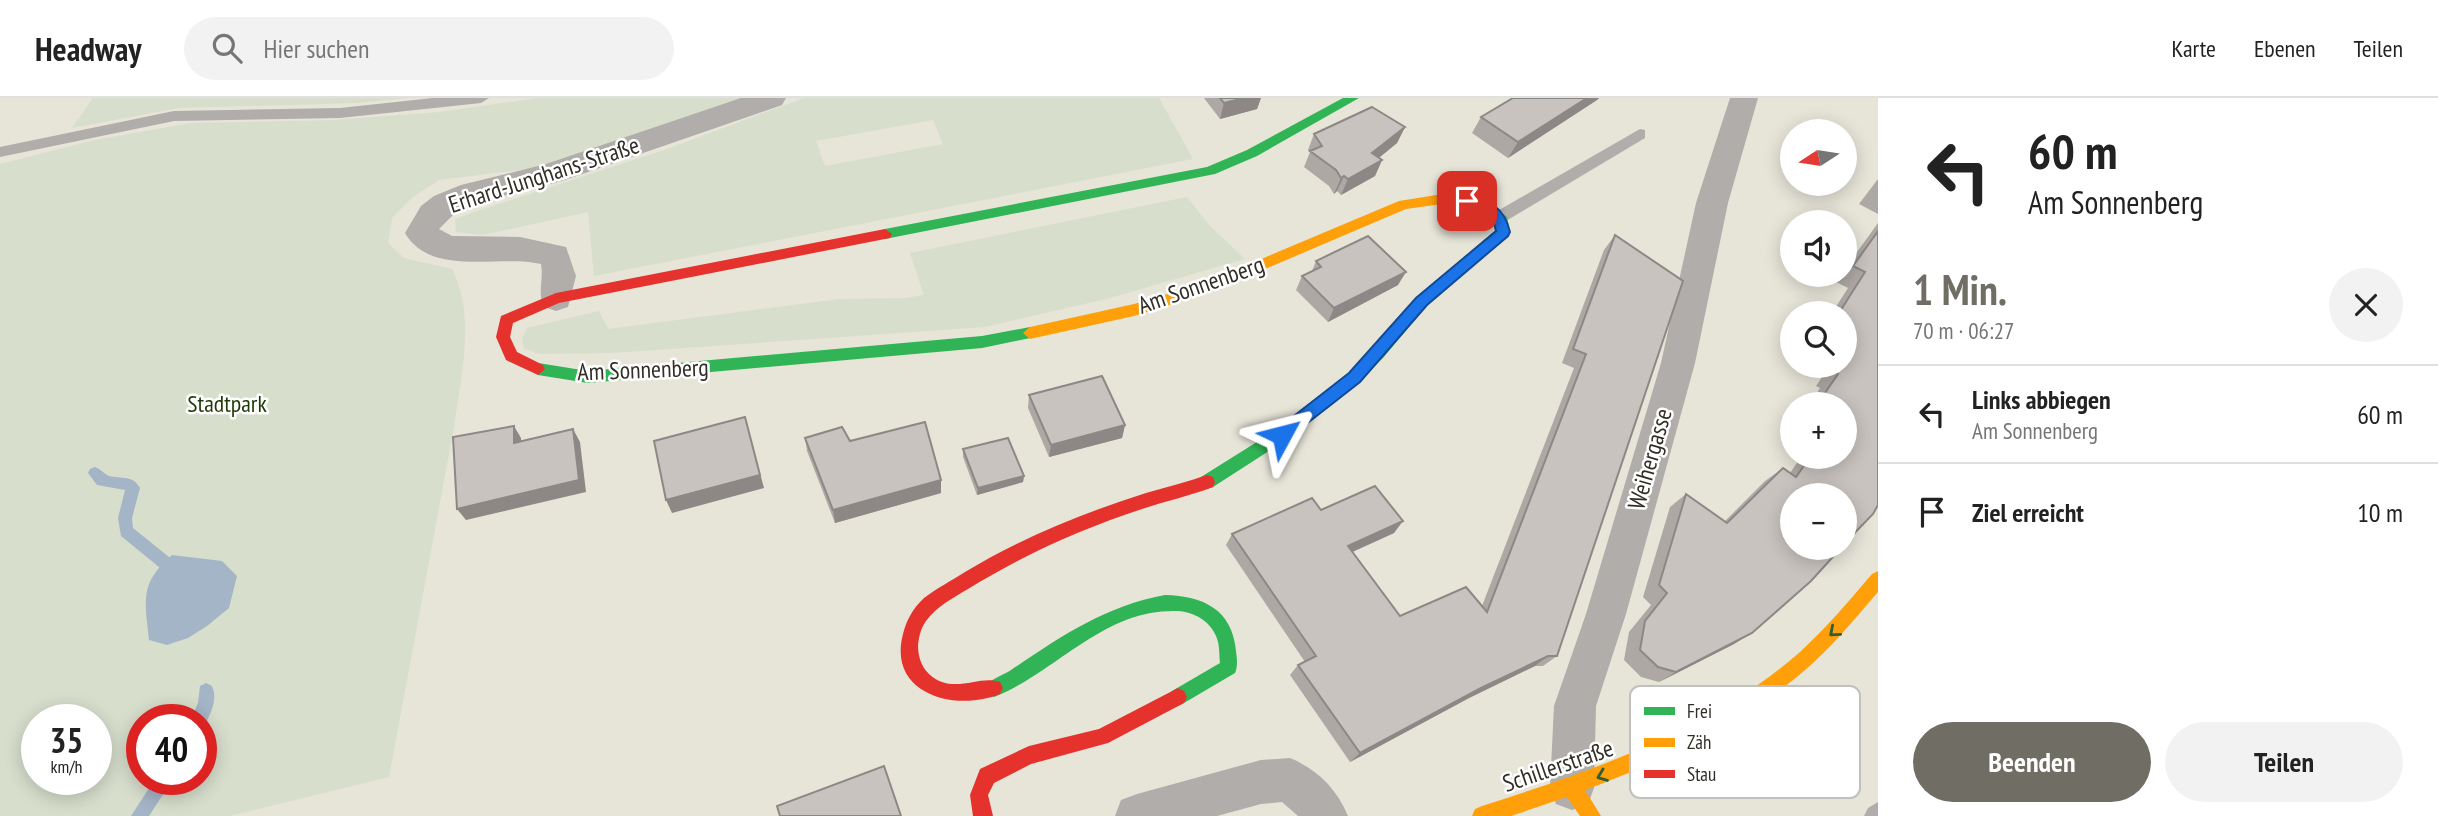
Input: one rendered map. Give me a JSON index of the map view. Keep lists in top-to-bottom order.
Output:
{
  "streets": {
    "street": [
      "Erhard-Junghans-Straße",
      "Am Sonnenberg",
      "Weihergasse",
      "Schillerstraße"
    ]
  },
  "crossings": [
    ["Erhard-Junghans-Straße", "Am Sonnenberg"],
    ["Weihergasse", "Schillerstraße"]
  ],
  "one_way": ["Schillerstraße"],
  "parks": ["Stadtpark"],
  "legend": ["Frei", "Zäh", "Stau"],
  "north": "left",
  "page": {
    "header": "Headway",
    "search": "Hier suchen",
    "nav": ["Karte", "Ebenen", "Teilen"],
    "turn": ["60 m", "Am Sonnenberg"],
    "map_buttons": ["+", "−"],
    "heading": ["1 Min.", "70 m · 06:27"],
    "list": [
      {
        "name": "Links abbiegen",
        "note": "Am Sonnenberg",
        "value": "60 m"
      },
      {
        "name": "Ziel erreicht",
        "value": "10 m"
      }
    ],
    "speed": "35 km/h",
    "limit": "40",
    "buttons": ["Beenden", "Teilen"]
  }
}
